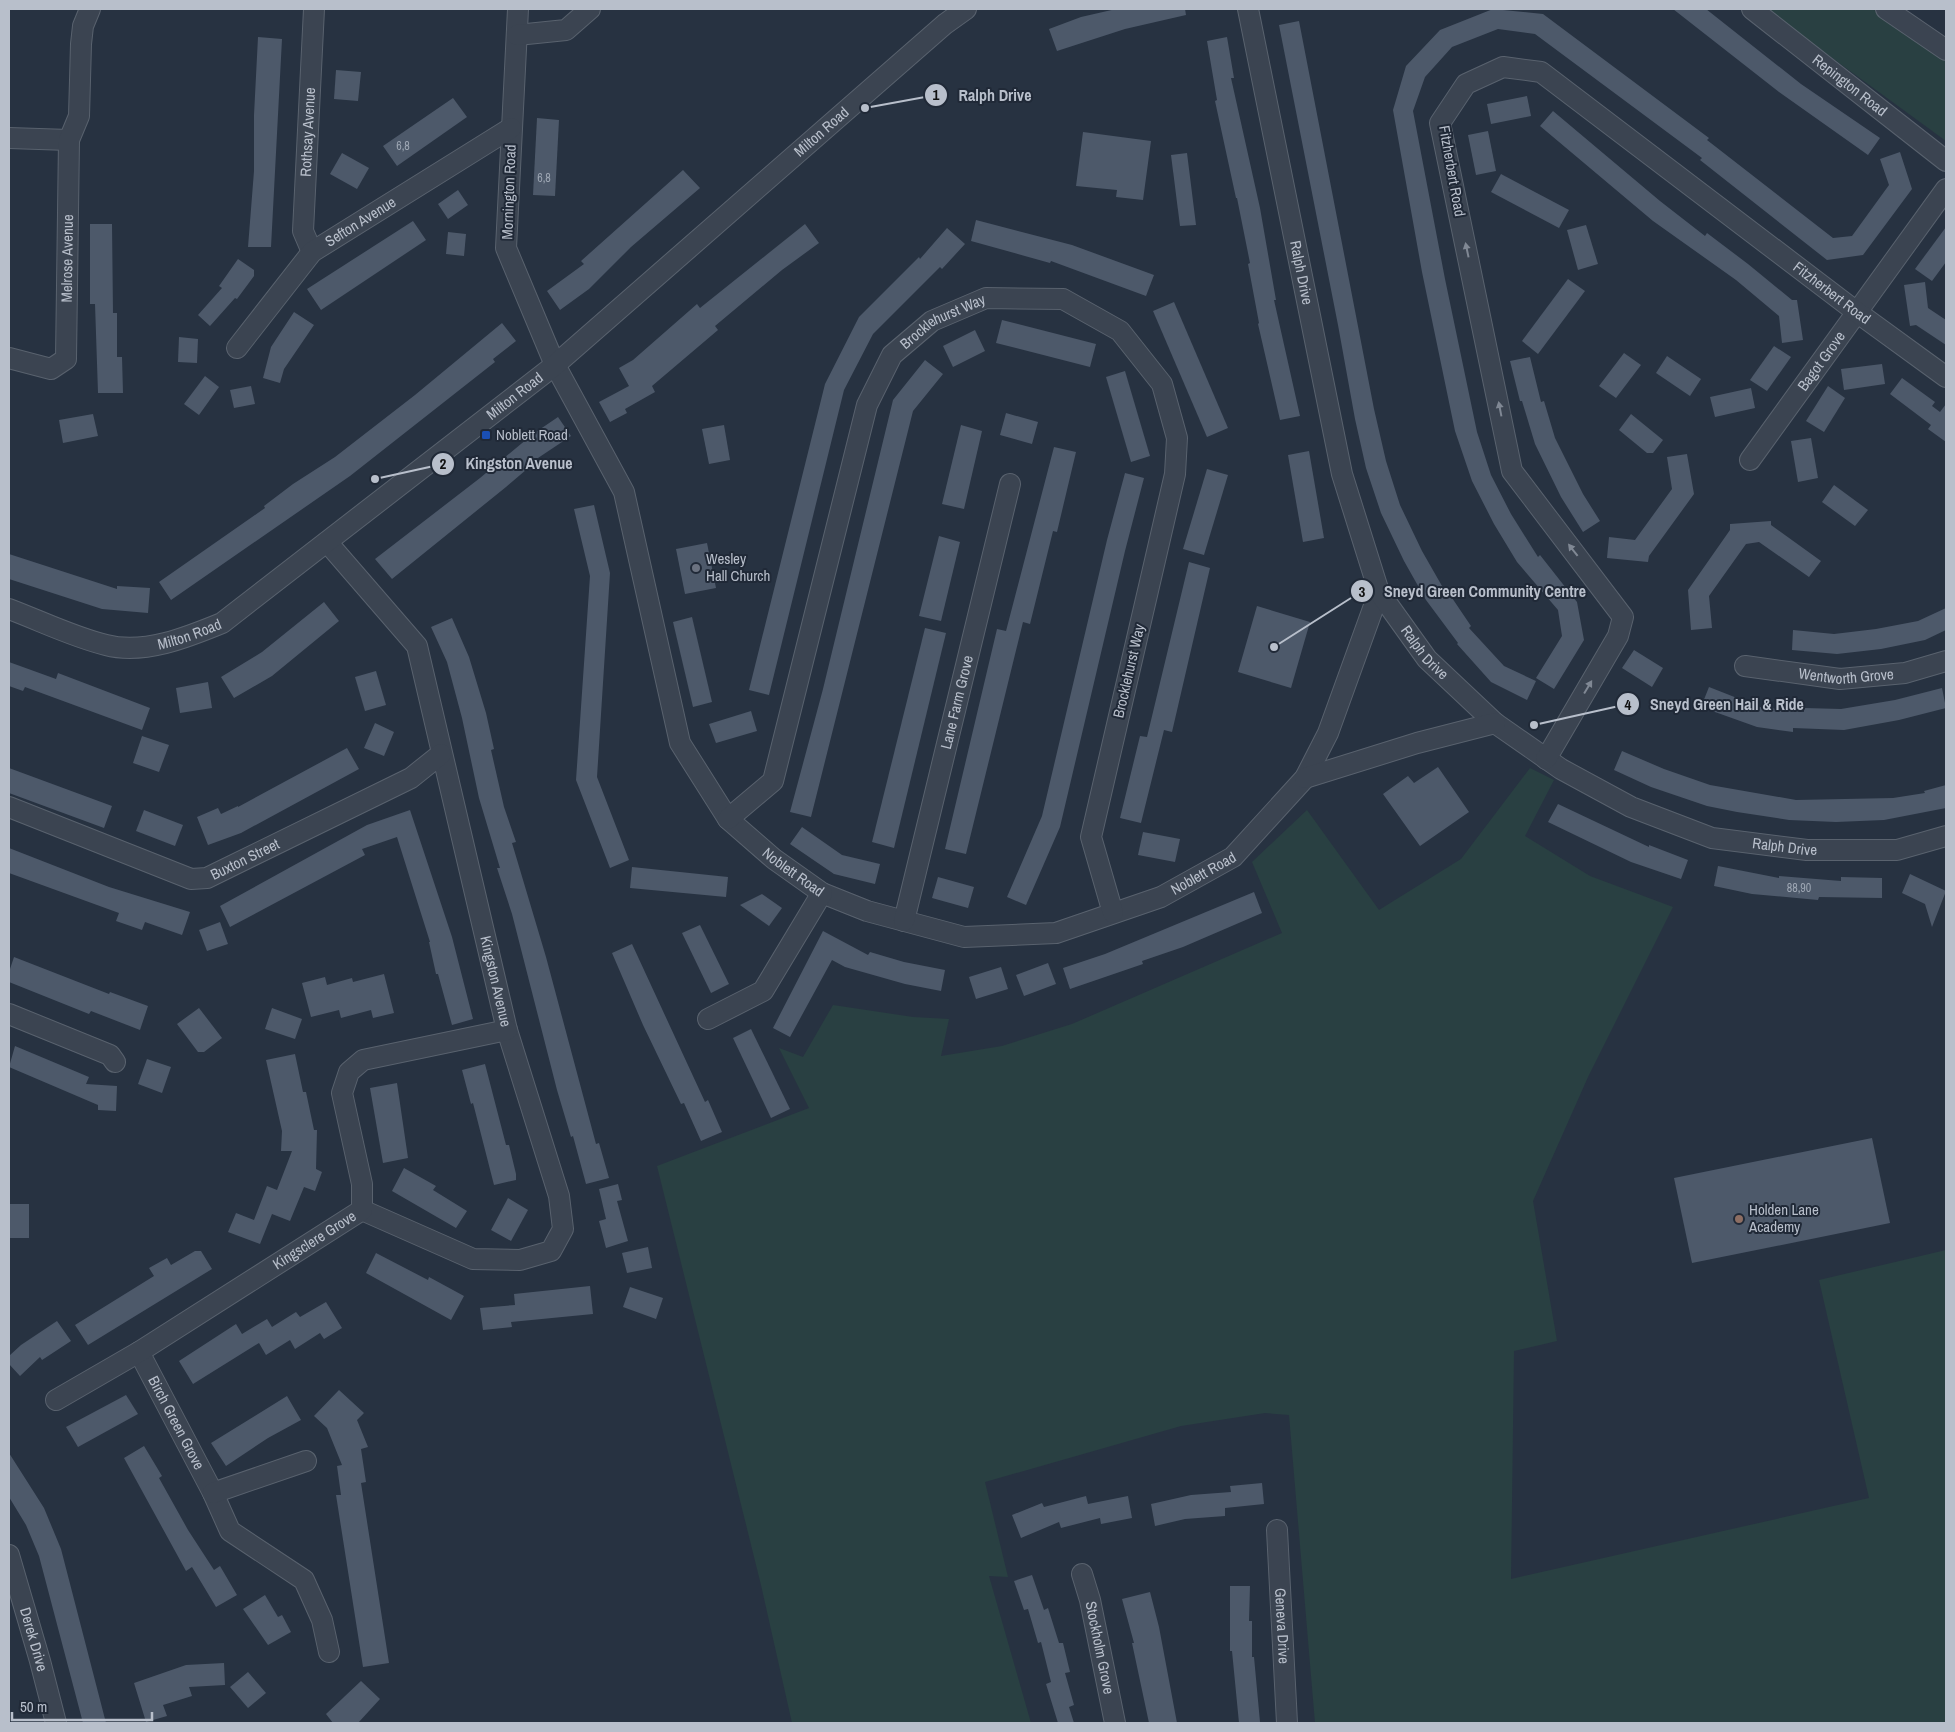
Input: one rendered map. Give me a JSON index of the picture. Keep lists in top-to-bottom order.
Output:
{
  "streets": {
    "street": [
      "Repington Road",
      "Rothsay Avenue",
      "Milton Road",
      "Fitzherbert Road",
      "Mornington Road",
      "Sefton Avenue",
      "Melrose Avenue",
      "Ralph Drive",
      "Brocklehurst Way",
      "Bagot Grove",
      "Wentworth Grove",
      "Lane Farm Grove",
      "Buxton Street",
      "Noblett Road",
      "Kingston Avenue",
      "Kingsclere Grove",
      "Birch Green Grove",
      "Geneva Drive",
      "Derek Drive",
      "Stockholm Grove"
    ]
  },
  "crossings": [
    ["Rothsay Avenue", "Sefton Avenue"],
    ["Milton Road", "Mornington Road"],
    ["Milton Road", "Noblett Road"],
    ["Milton Road", "Kingston Avenue"],
    ["Fitzherbert Road", "Ralph Drive"],
    ["Fitzherbert Road", "Bagot Grove"],
    ["Mornington Road", "Sefton Avenue"],
    ["Mornington Road", "Noblett Road"],
    ["Ralph Drive", "Noblett Road"],
    ["Brocklehurst Way", "Noblett Road"],
    ["Lane Farm Grove", "Noblett Road"],
    ["Buxton Street", "Kingston Avenue"],
    ["Kingston Avenue", "Kingsclere Grove"],
    ["Kingsclere Grove", "Birch Green Grove"]
  ],
  "places": {
    "other": [
      "Ralph Drive",
      "Kingston Avenue",
      "Wesley Hall Church",
      "Sneyd Green Community Centre",
      "Sneyd Green Hail & Ride",
      "Holden Lane Academy"
    ],
    "transit": ["Noblett Road"]
  },
  "house_numbers": ["6,8", "6,8", "88,90"],
  "scale_bar": "50 m"
}
